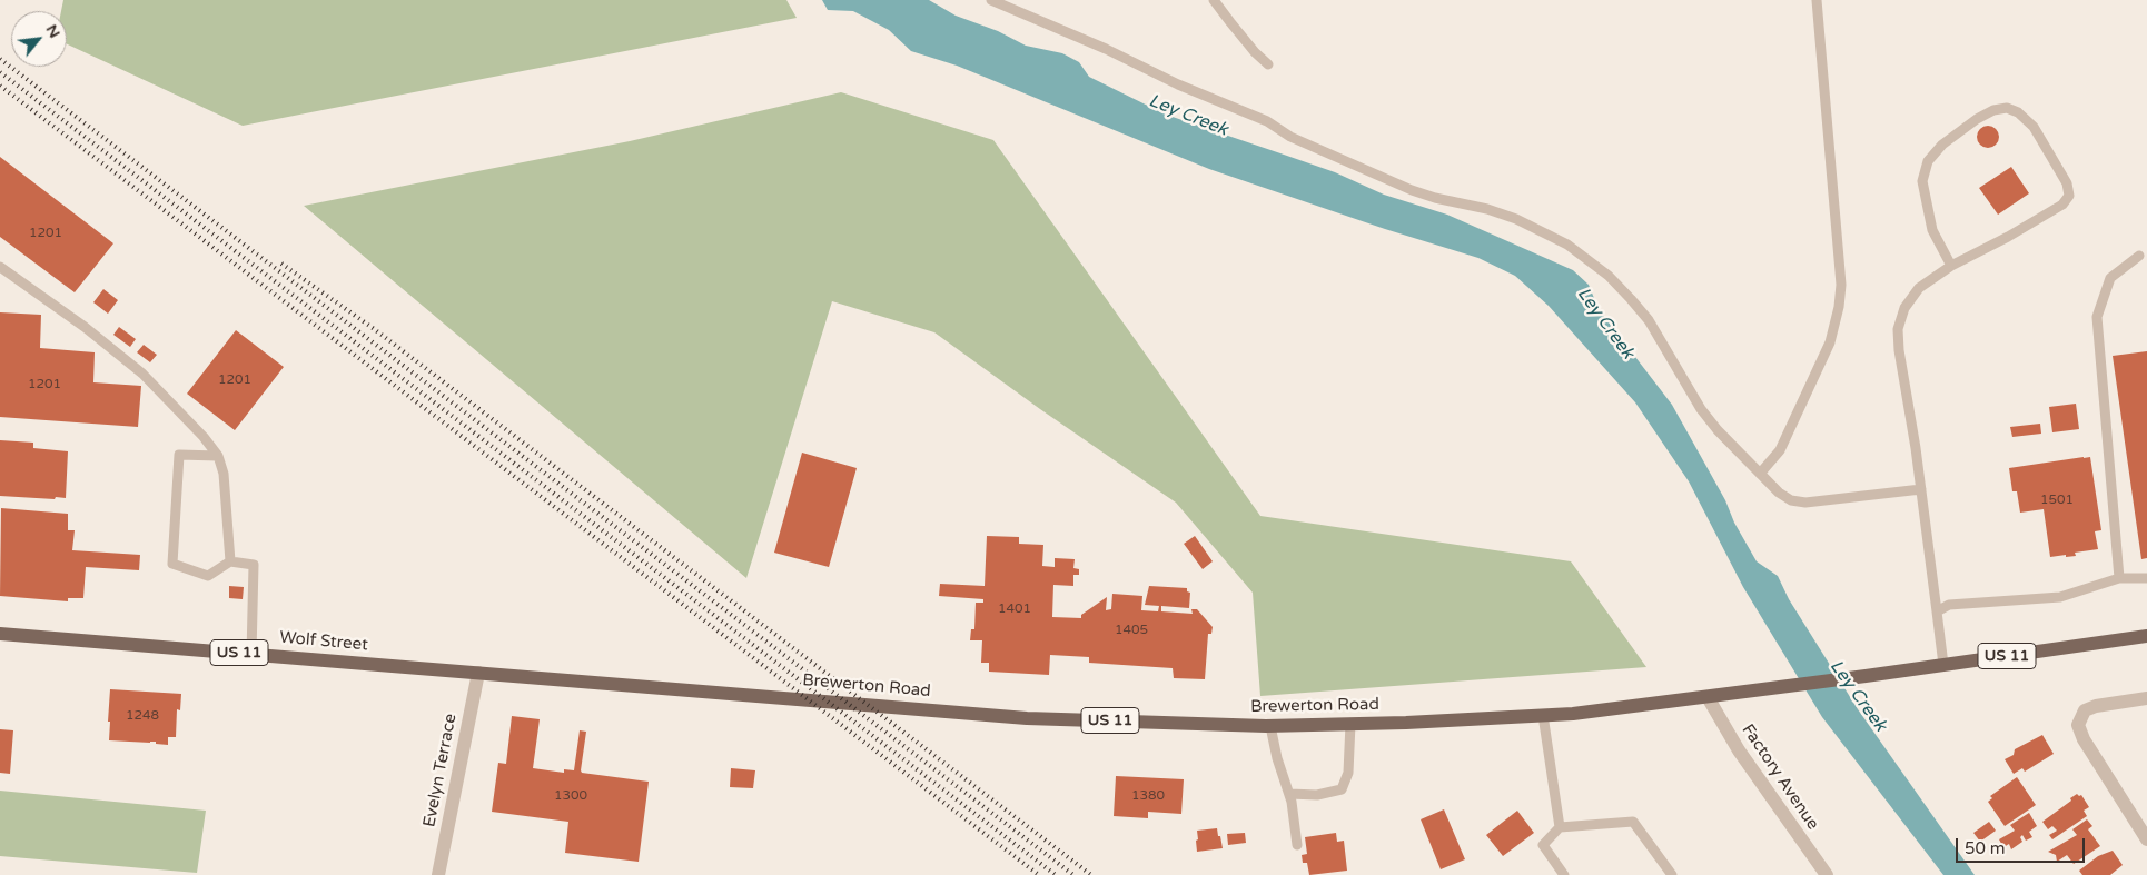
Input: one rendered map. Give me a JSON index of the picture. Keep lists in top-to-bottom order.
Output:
{
  "streets": {
    "main road": ["Wolf Street", "US 11", "Brewerton Road"],
    "street": ["Evelyn Terrace", "Factory Avenue"]
  },
  "crossings": [
    ["Wolf Street", "Brewerton Road"],
    ["Wolf Street", "Evelyn Terrace"],
    ["Brewerton Road", "Evelyn Terrace"],
    ["Brewerton Road", "Factory Avenue"]
  ],
  "water": ["Ley Creek"],
  "house_numbers": [
    "1201",
    "1201",
    "1201",
    "1501",
    "1401",
    "1405",
    "1248",
    "1300",
    "1380"
  ],
  "scale_bar": "50 m",
  "north": "top right"
}
